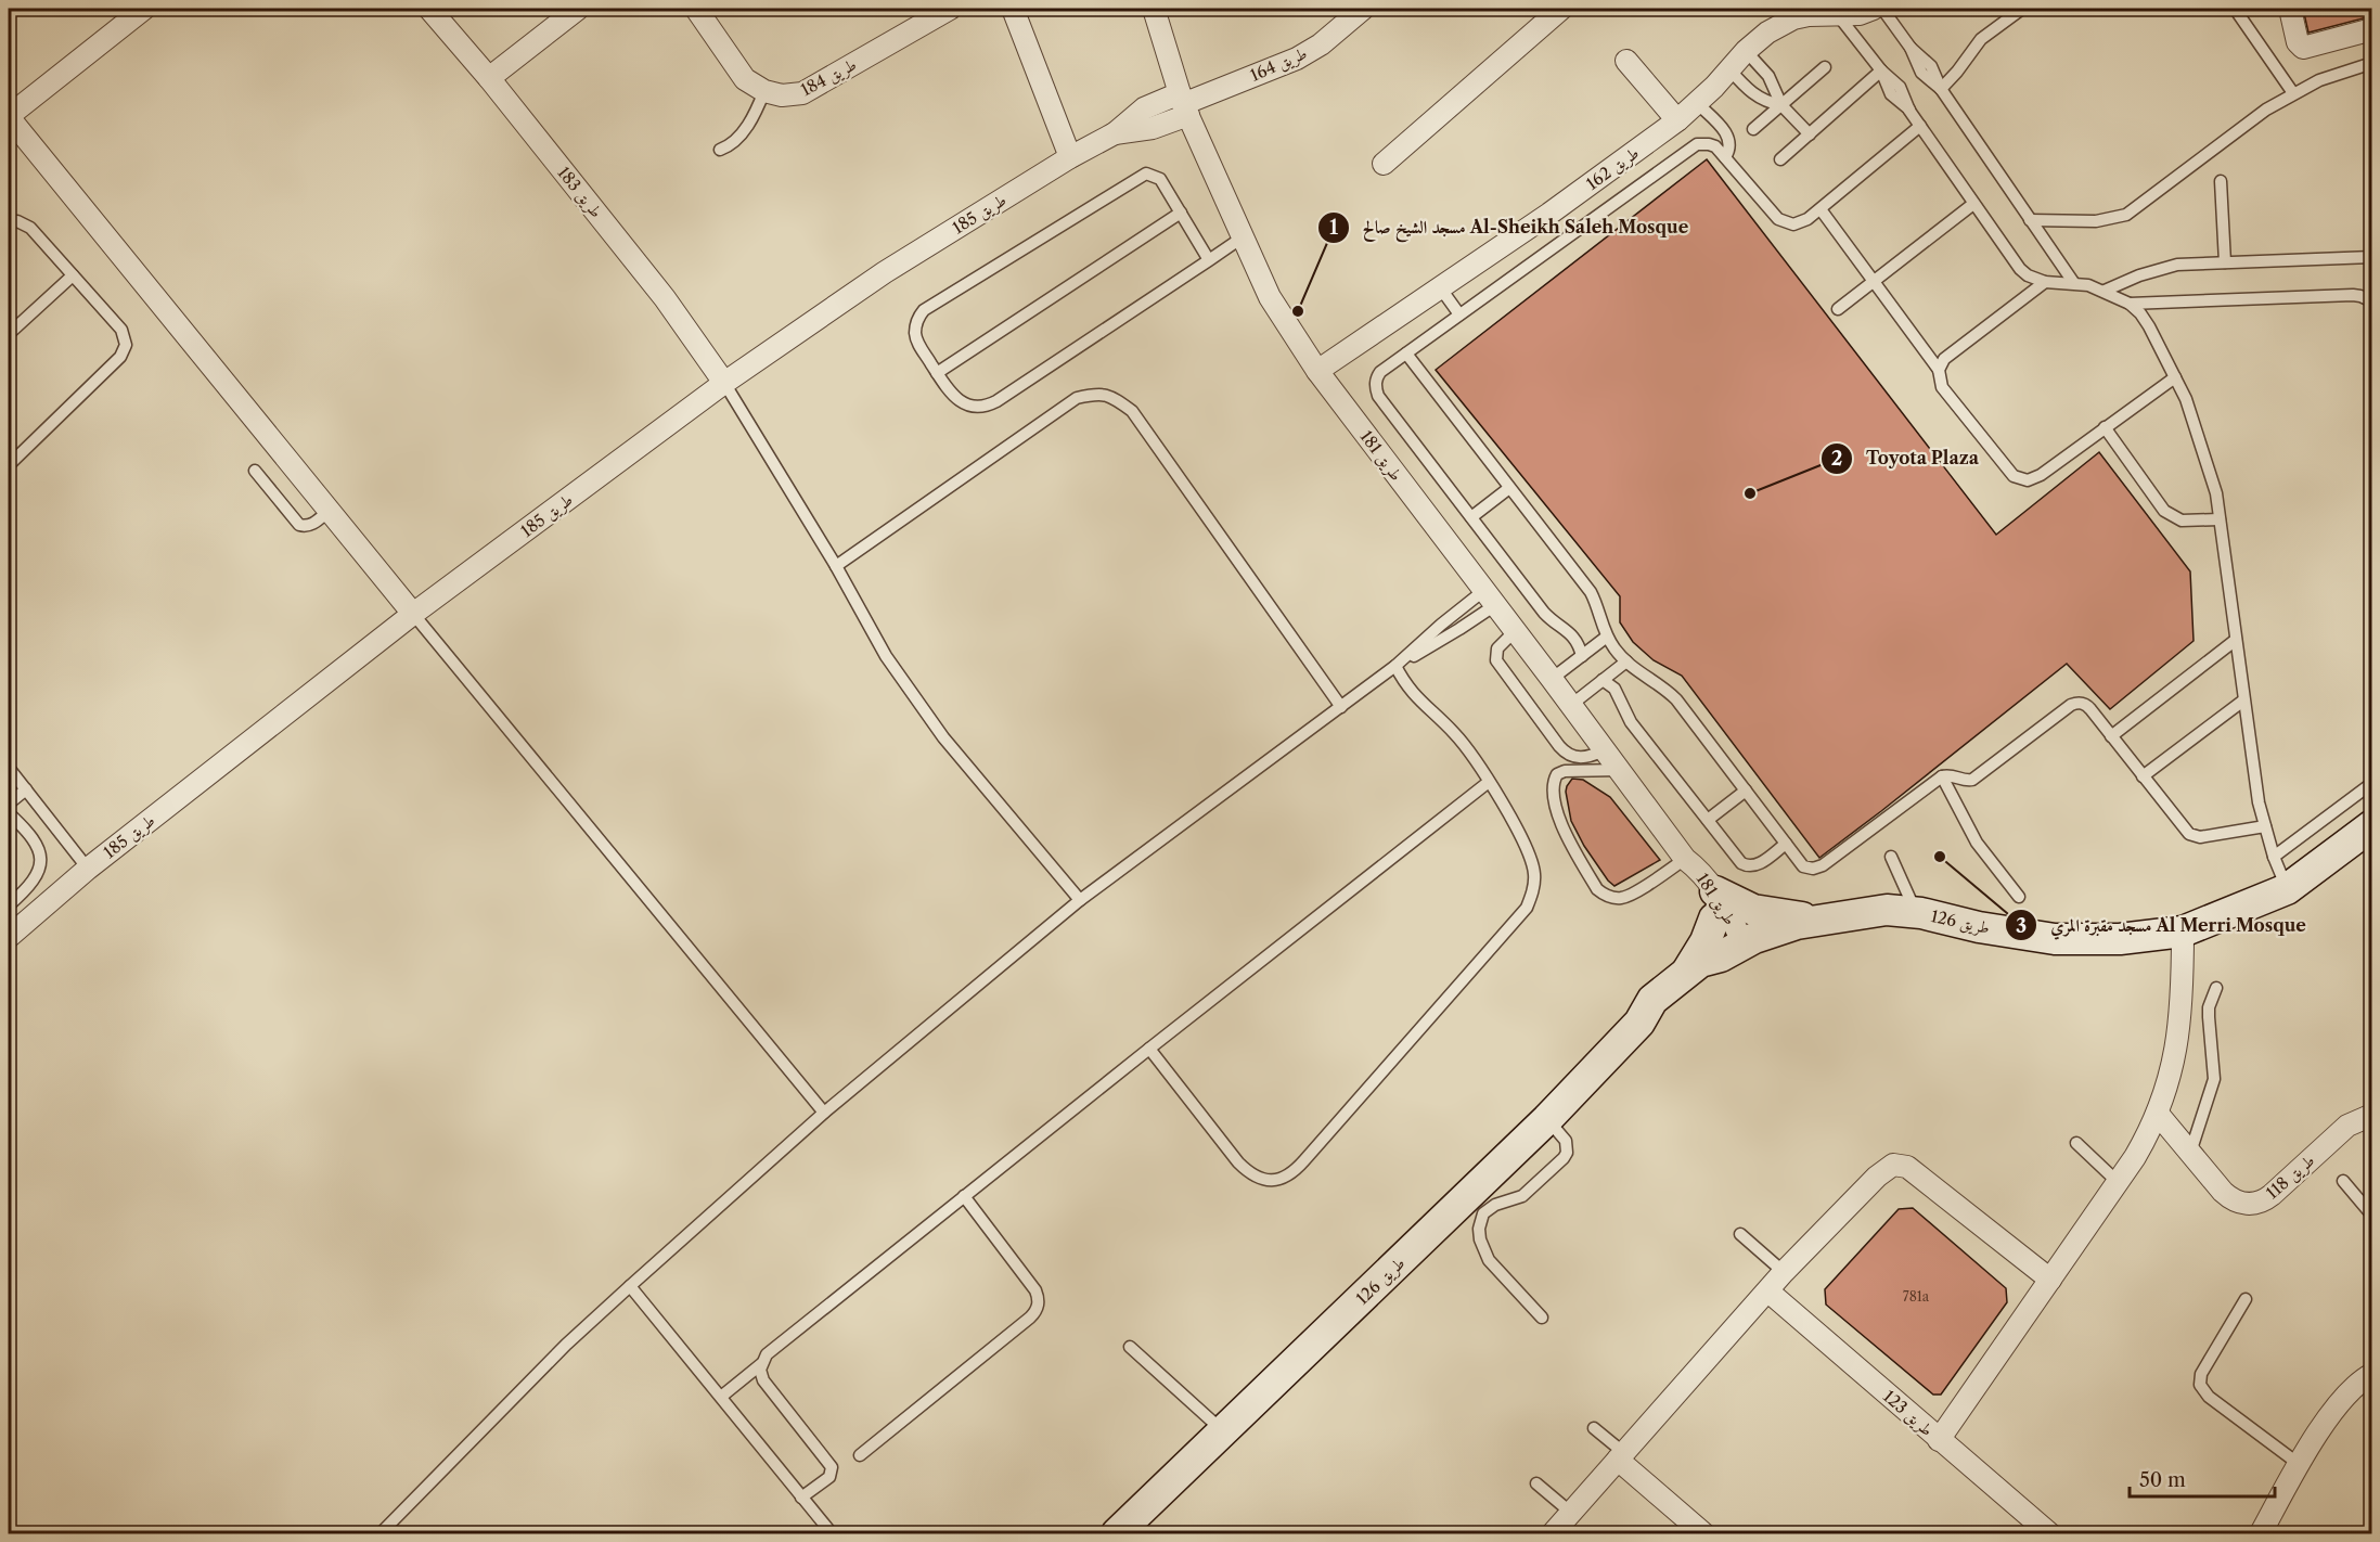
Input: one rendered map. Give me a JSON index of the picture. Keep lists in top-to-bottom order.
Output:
{
  "streets": {
    "street": [
      "طريق 164",
      "طريق 184",
      "طريق 162",
      "طريق 183",
      "طريق 185",
      "طريق 181",
      "طريق 126",
      "طريق 118",
      "طريق 123"
    ]
  },
  "crossings": [
    ["طريق 164", "طريق 185"],
    ["طريق 164", "طريق 181"],
    ["طريق 162", "طريق 181"],
    ["طريق 183", "طريق 185"],
    ["طريق 185", "طريق 181"],
    ["طريق 181", "طريق 126"]
  ],
  "places": ["مسجد الشيخ صالح Al-Sheikh Saleh Mosque", "Toyota Plaza", "مسجد مقبرة المري Al Merri Mosque"],
  "house_numbers": ["781a"],
  "scale_bar": "50 m"
}
